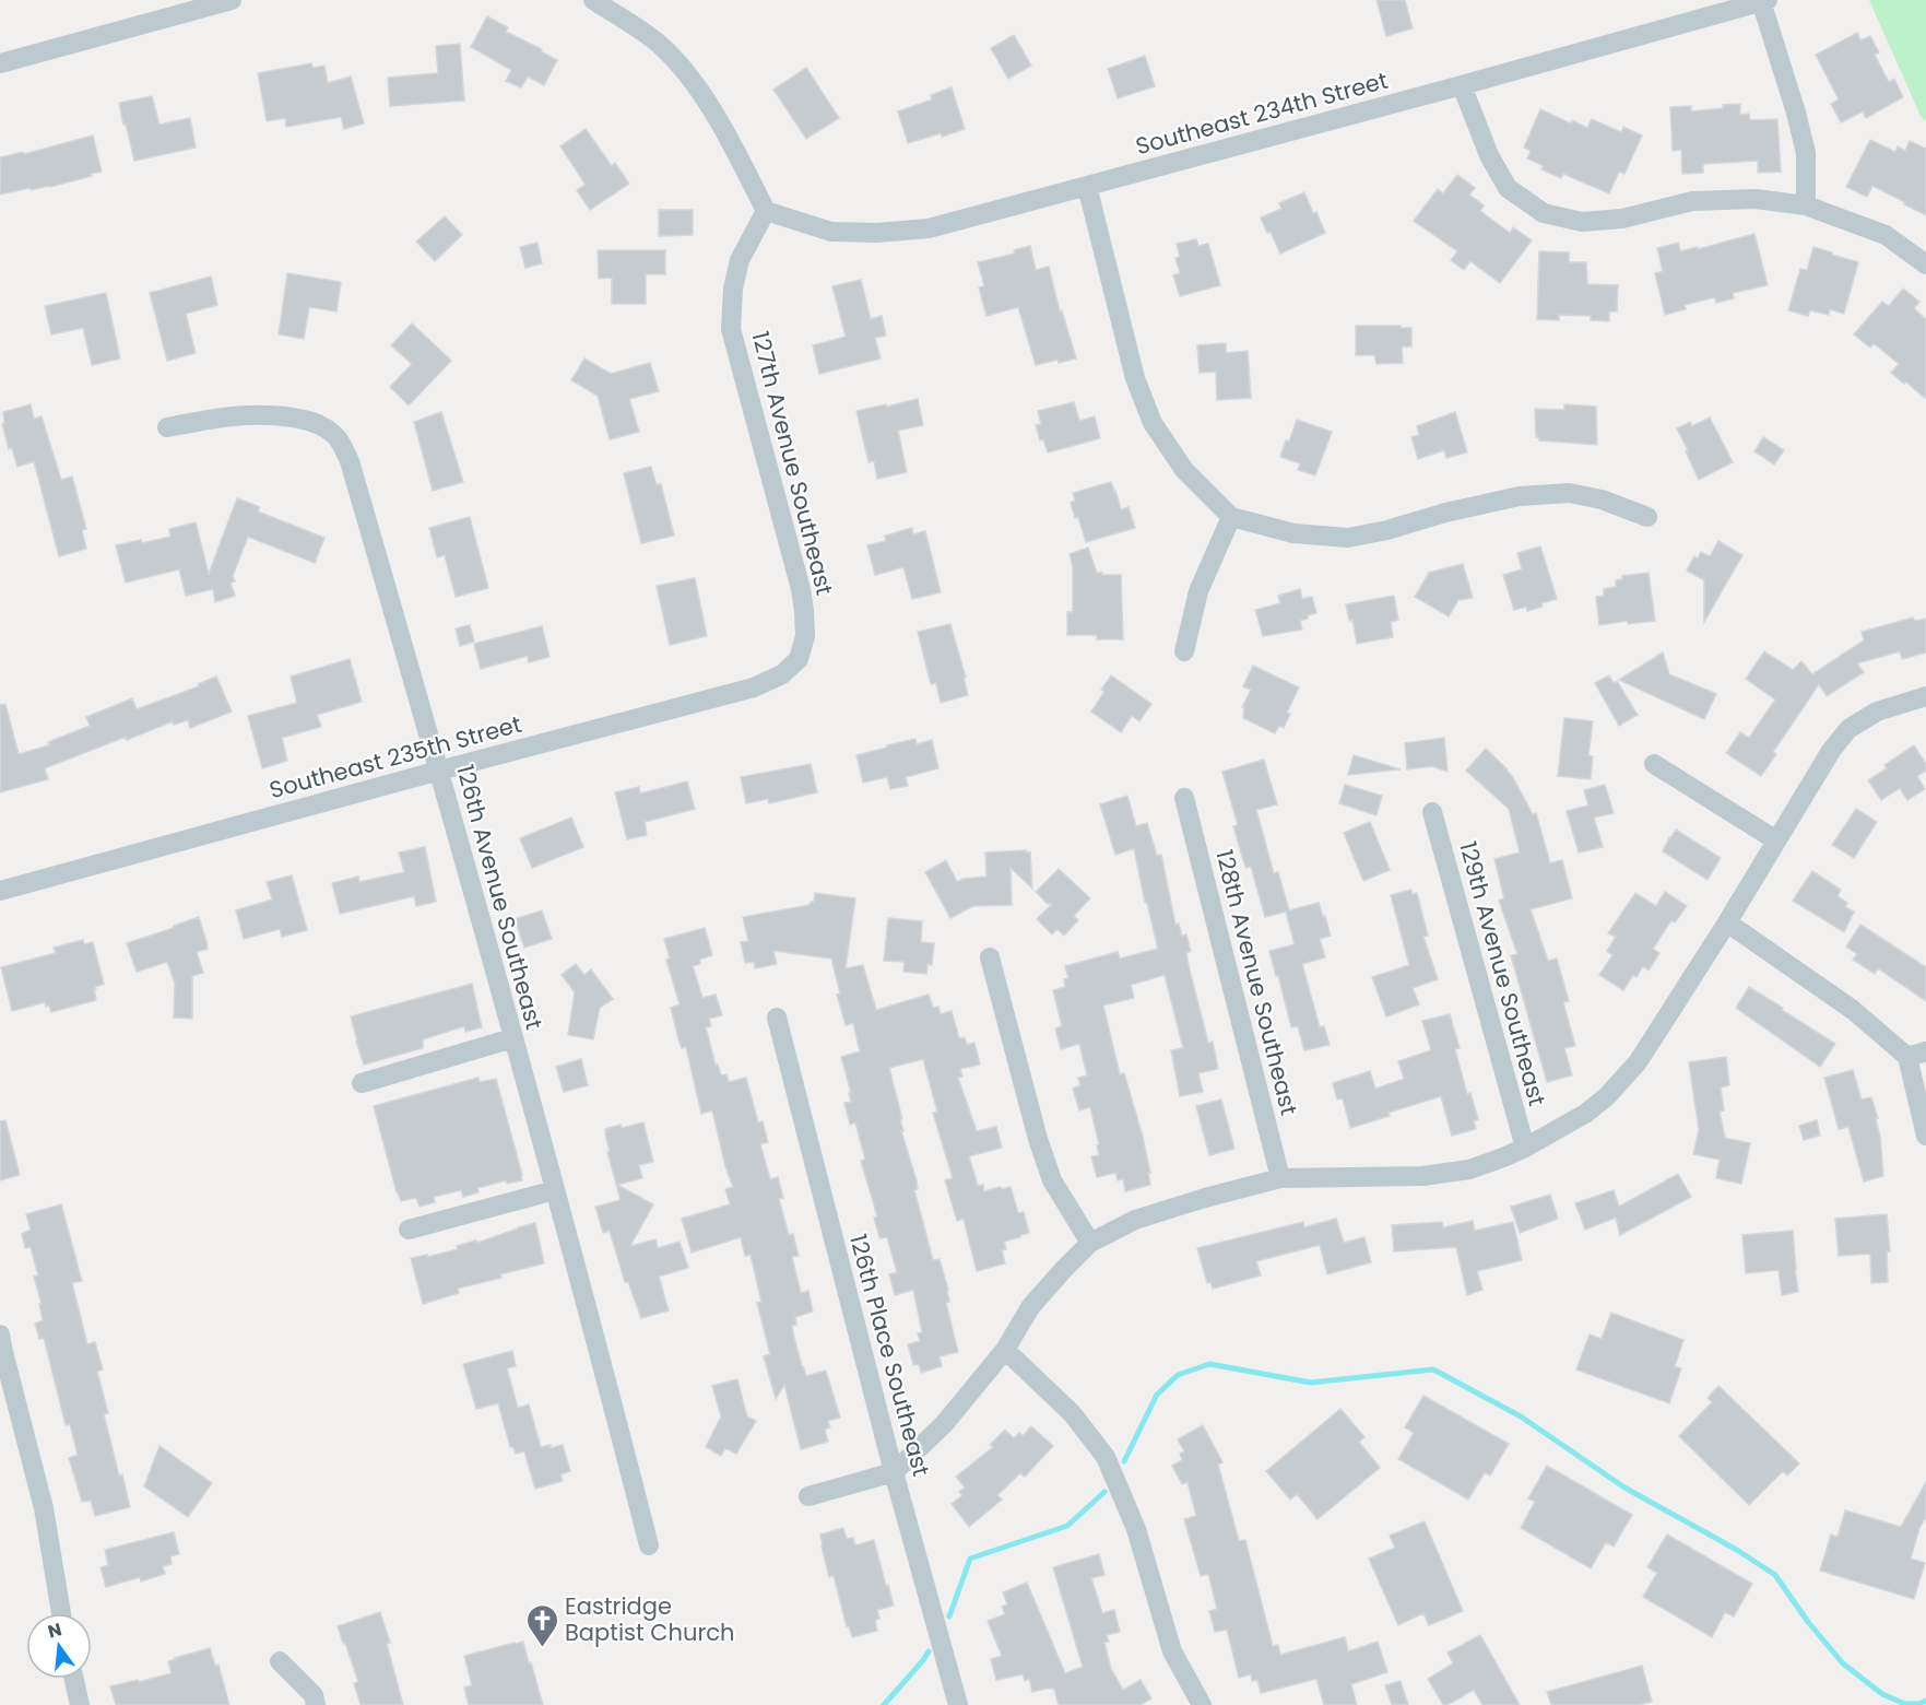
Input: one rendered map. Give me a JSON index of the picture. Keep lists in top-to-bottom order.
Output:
{
  "streets": {
    "street": [
      "Southeast 234th Street",
      "127th Avenue Southeast",
      "Southeast 235th Street",
      "126th Avenue Southeast",
      "129th Avenue Southeast",
      "128th Avenue Southeast",
      "126th Place Southeast"
    ]
  },
  "crossings": [
    ["Southeast 234th Street", "127th Avenue Southeast"],
    ["127th Avenue Southeast", "Southeast 235th Street"],
    ["Southeast 235th Street", "126th Avenue Southeast"]
  ],
  "places": {
    "church": ["Eastridge Baptist Church"]
  },
  "north": "top"
}
